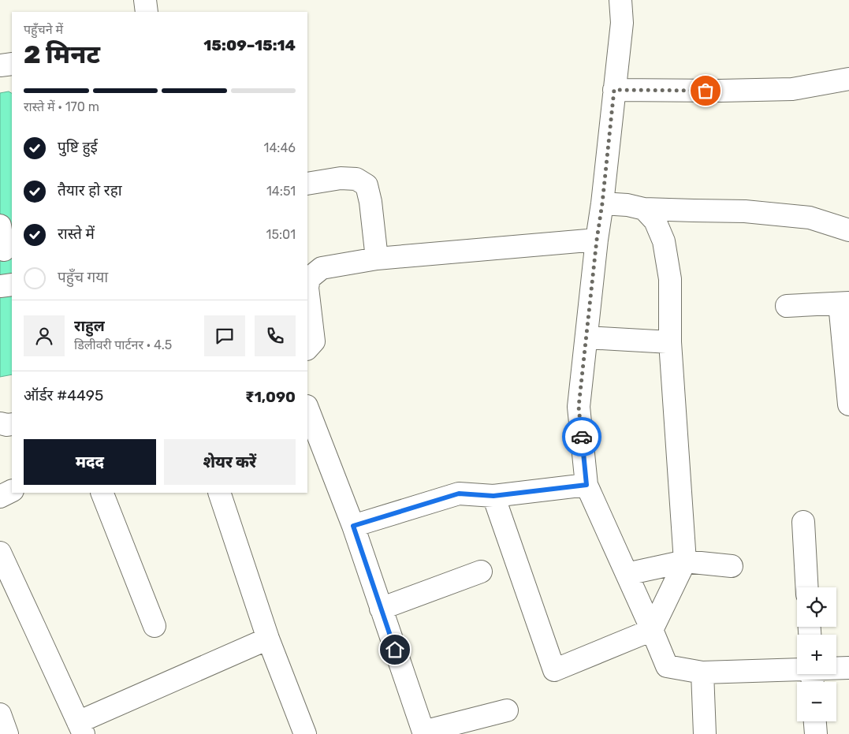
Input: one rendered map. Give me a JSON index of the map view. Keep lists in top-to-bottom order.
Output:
{
  "page": {
    "heading": ["2 मिनट", "पहुँचने में", "15:09–15:14"],
    "panel": [
      "राहुल",
      "डिलीवरी पार्टनर · 4.5",
      "ऑर्डर #4495",
      "₹1,090"
    ],
    "bar": "रास्ते में · 170 m",
    "list": [
      ["पुष्टि हुई", "14:46"],
      ["तैयार हो रहा", "14:51"],
      ["रास्ते में", "15:01"],
      "पहुँच गया"
    ],
    "buttons": ["मदद", "शेयर करें"],
    "map_buttons": ["+", "−"]
  }
}
